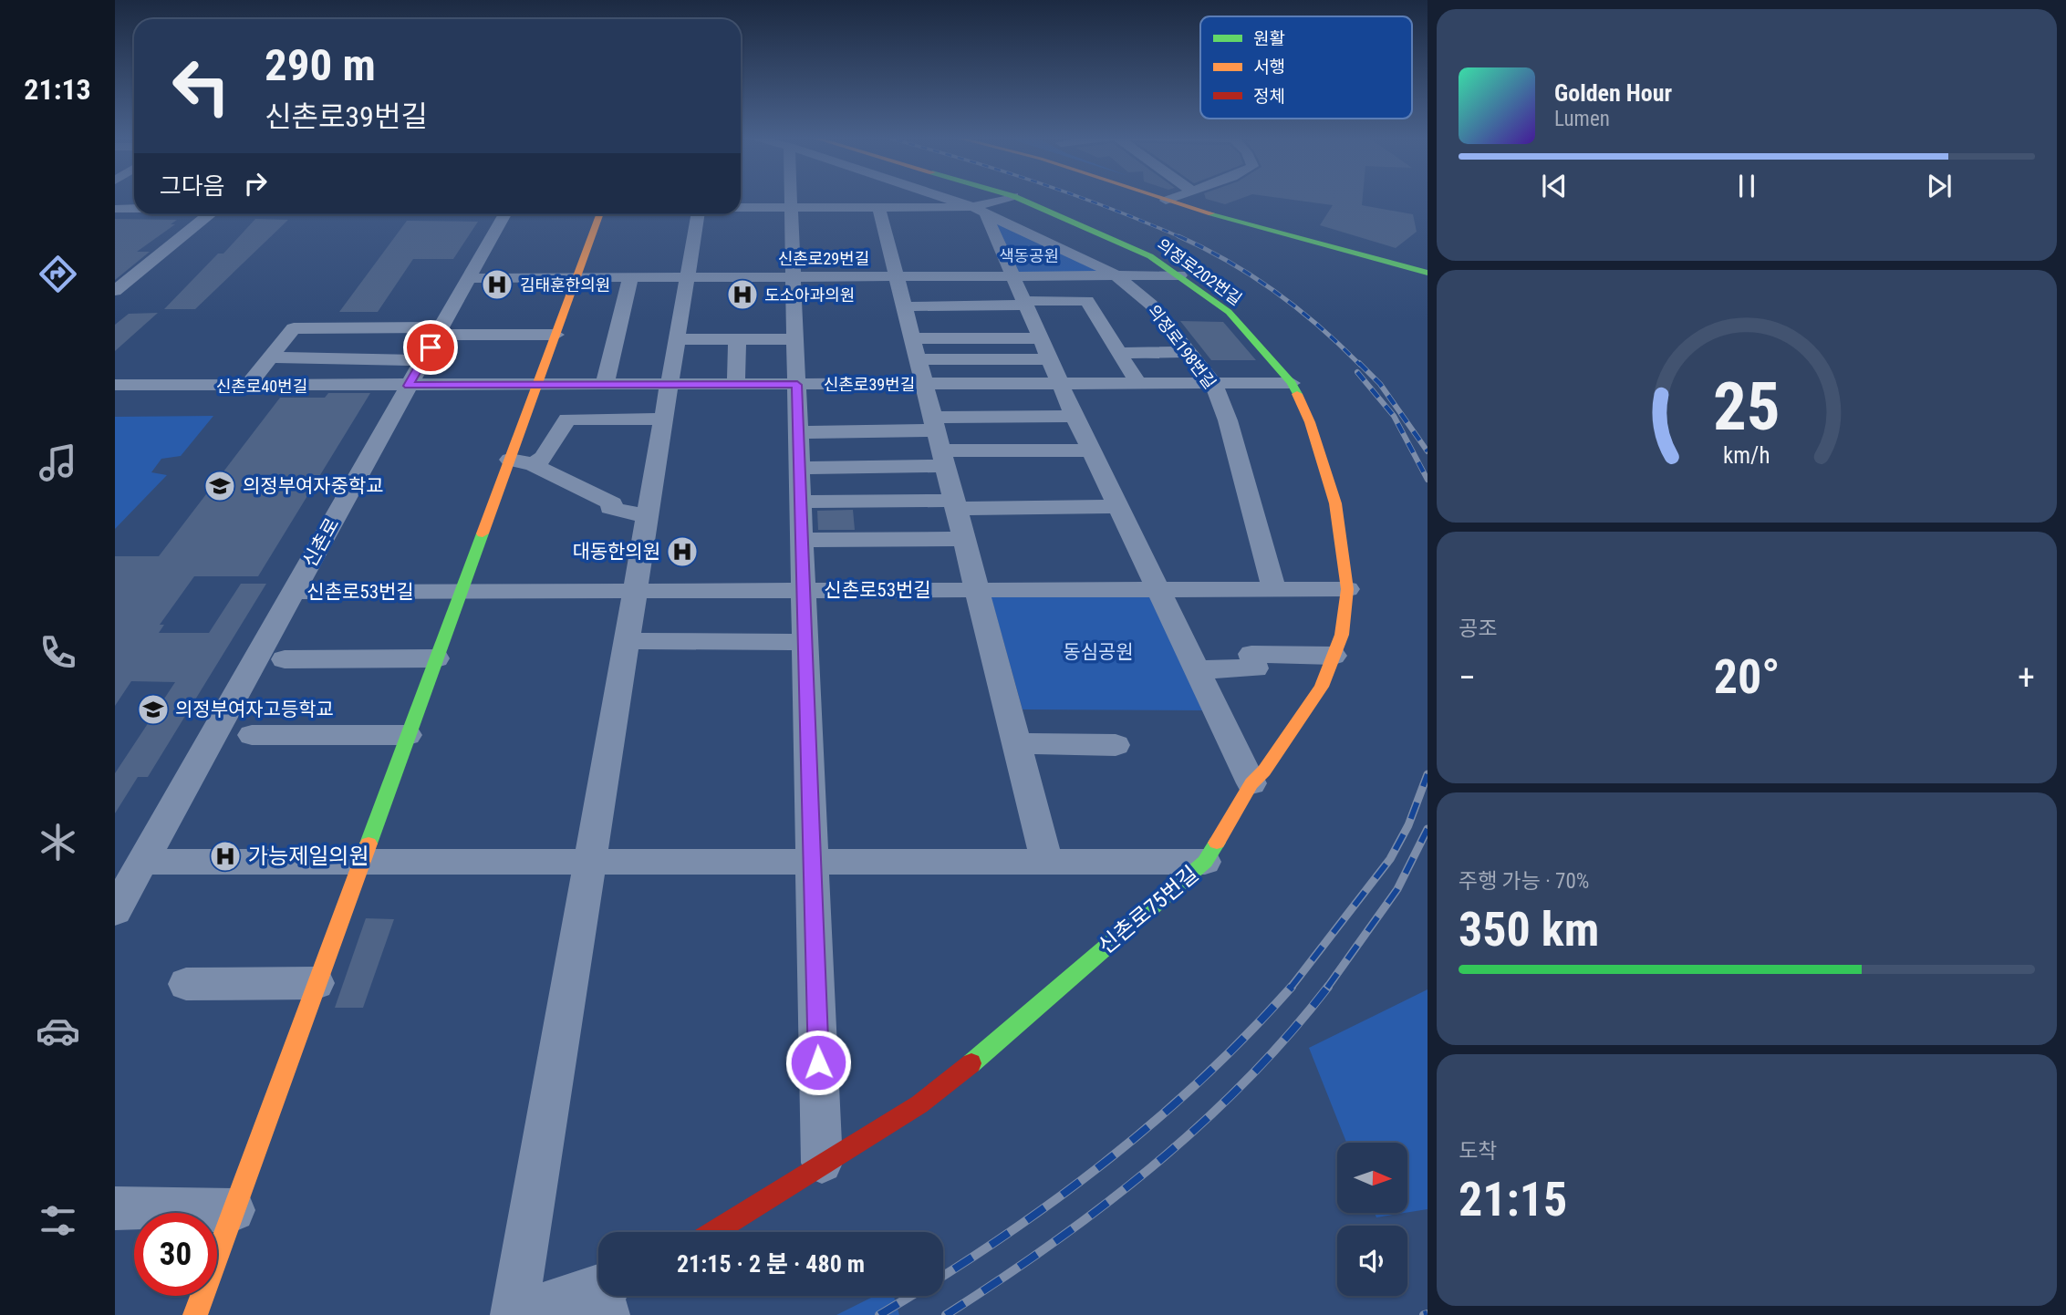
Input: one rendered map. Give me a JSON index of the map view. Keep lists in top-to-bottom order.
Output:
{
  "streets": {
    "street": [
      "신촌로29번길",
      "의정로202번길",
      "의정로198번길",
      "신촌로39번길",
      "신촌로40번길",
      "신촌로",
      "신촌로53번길",
      "신촌로75번길"
    ]
  },
  "crossings": [
    ["신촌로29번길", "의정로202번길"],
    ["신촌로29번길", "의정로198번길"],
    ["신촌로29번길", "신촌로"],
    ["의정로202번길", "신촌로39번길"],
    ["의정로202번길", "신촌로75번길"],
    ["의정로198번길", "신촌로39번길"],
    ["의정로198번길", "신촌로53번길"],
    ["신촌로39번길", "신촌로40번길"],
    ["신촌로39번길", "신촌로"],
    ["신촌로39번길", "신촌로75번길"],
    ["신촌로40번길", "신촌로"],
    ["신촌로", "신촌로53번길"],
    ["신촌로53번길", "신촌로75번길"]
  ],
  "parks": ["색동공원", "동심공원"],
  "places": {
    "hospital": [
      "김태훈한의원",
      "도소아과의원",
      "대동한의원",
      "가능제일의원"
    ],
    "school or university": ["의정부여자중학교", "의정부여자고등학교"]
  },
  "legend": ["원활", "서행", "정체"],
  "north": "right",
  "page": {
    "tabs": "21:13",
    "turn": ["290 m", "신촌로39번길"],
    "song": ["Golden Hour", "Lumen"],
    "then": "그다음",
    "tile": [
      "공조",
      ["주행 가능 · 70%", "350 km"],
      ["도착", "21:15"]
    ],
    "heat": ["−", "20°", "+"],
    "limit": "30",
    "trip": "21:15 · 2 분 · 480 m",
    "gauge": ["25", "km/h"]
  }
}
